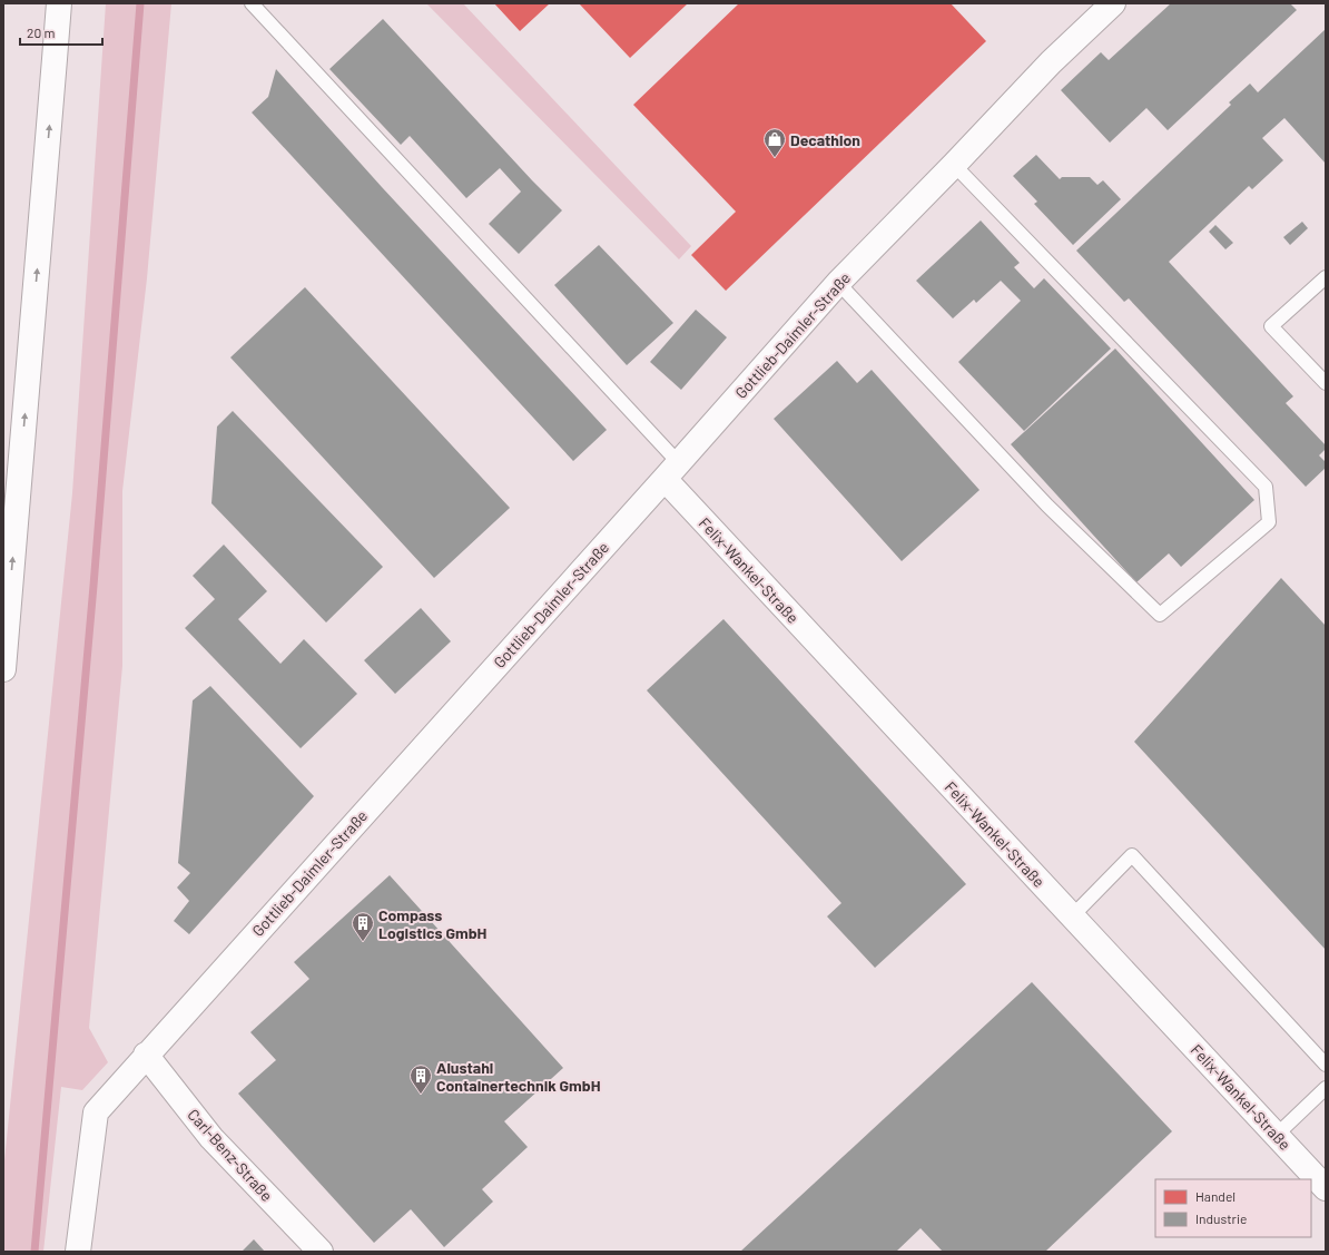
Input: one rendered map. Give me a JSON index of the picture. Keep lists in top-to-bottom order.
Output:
{
  "streets": {
    "main road": ["Gottlieb-Daimler-Straße", "Felix-Wankel-Straße", "Carl-Benz-Straße"]
  },
  "crossings": [
    ["Gottlieb-Daimler-Straße", "Felix-Wankel-Straße"],
    ["Gottlieb-Daimler-Straße", "Carl-Benz-Straße"]
  ],
  "places": {
    "shop": ["Decathlon"],
    "building": ["Compass Logistics GmbH", "Alustahl Containertechnik GmbH"]
  },
  "legend": ["Handel", "Industrie"],
  "scale_bar": "20 m"
}
